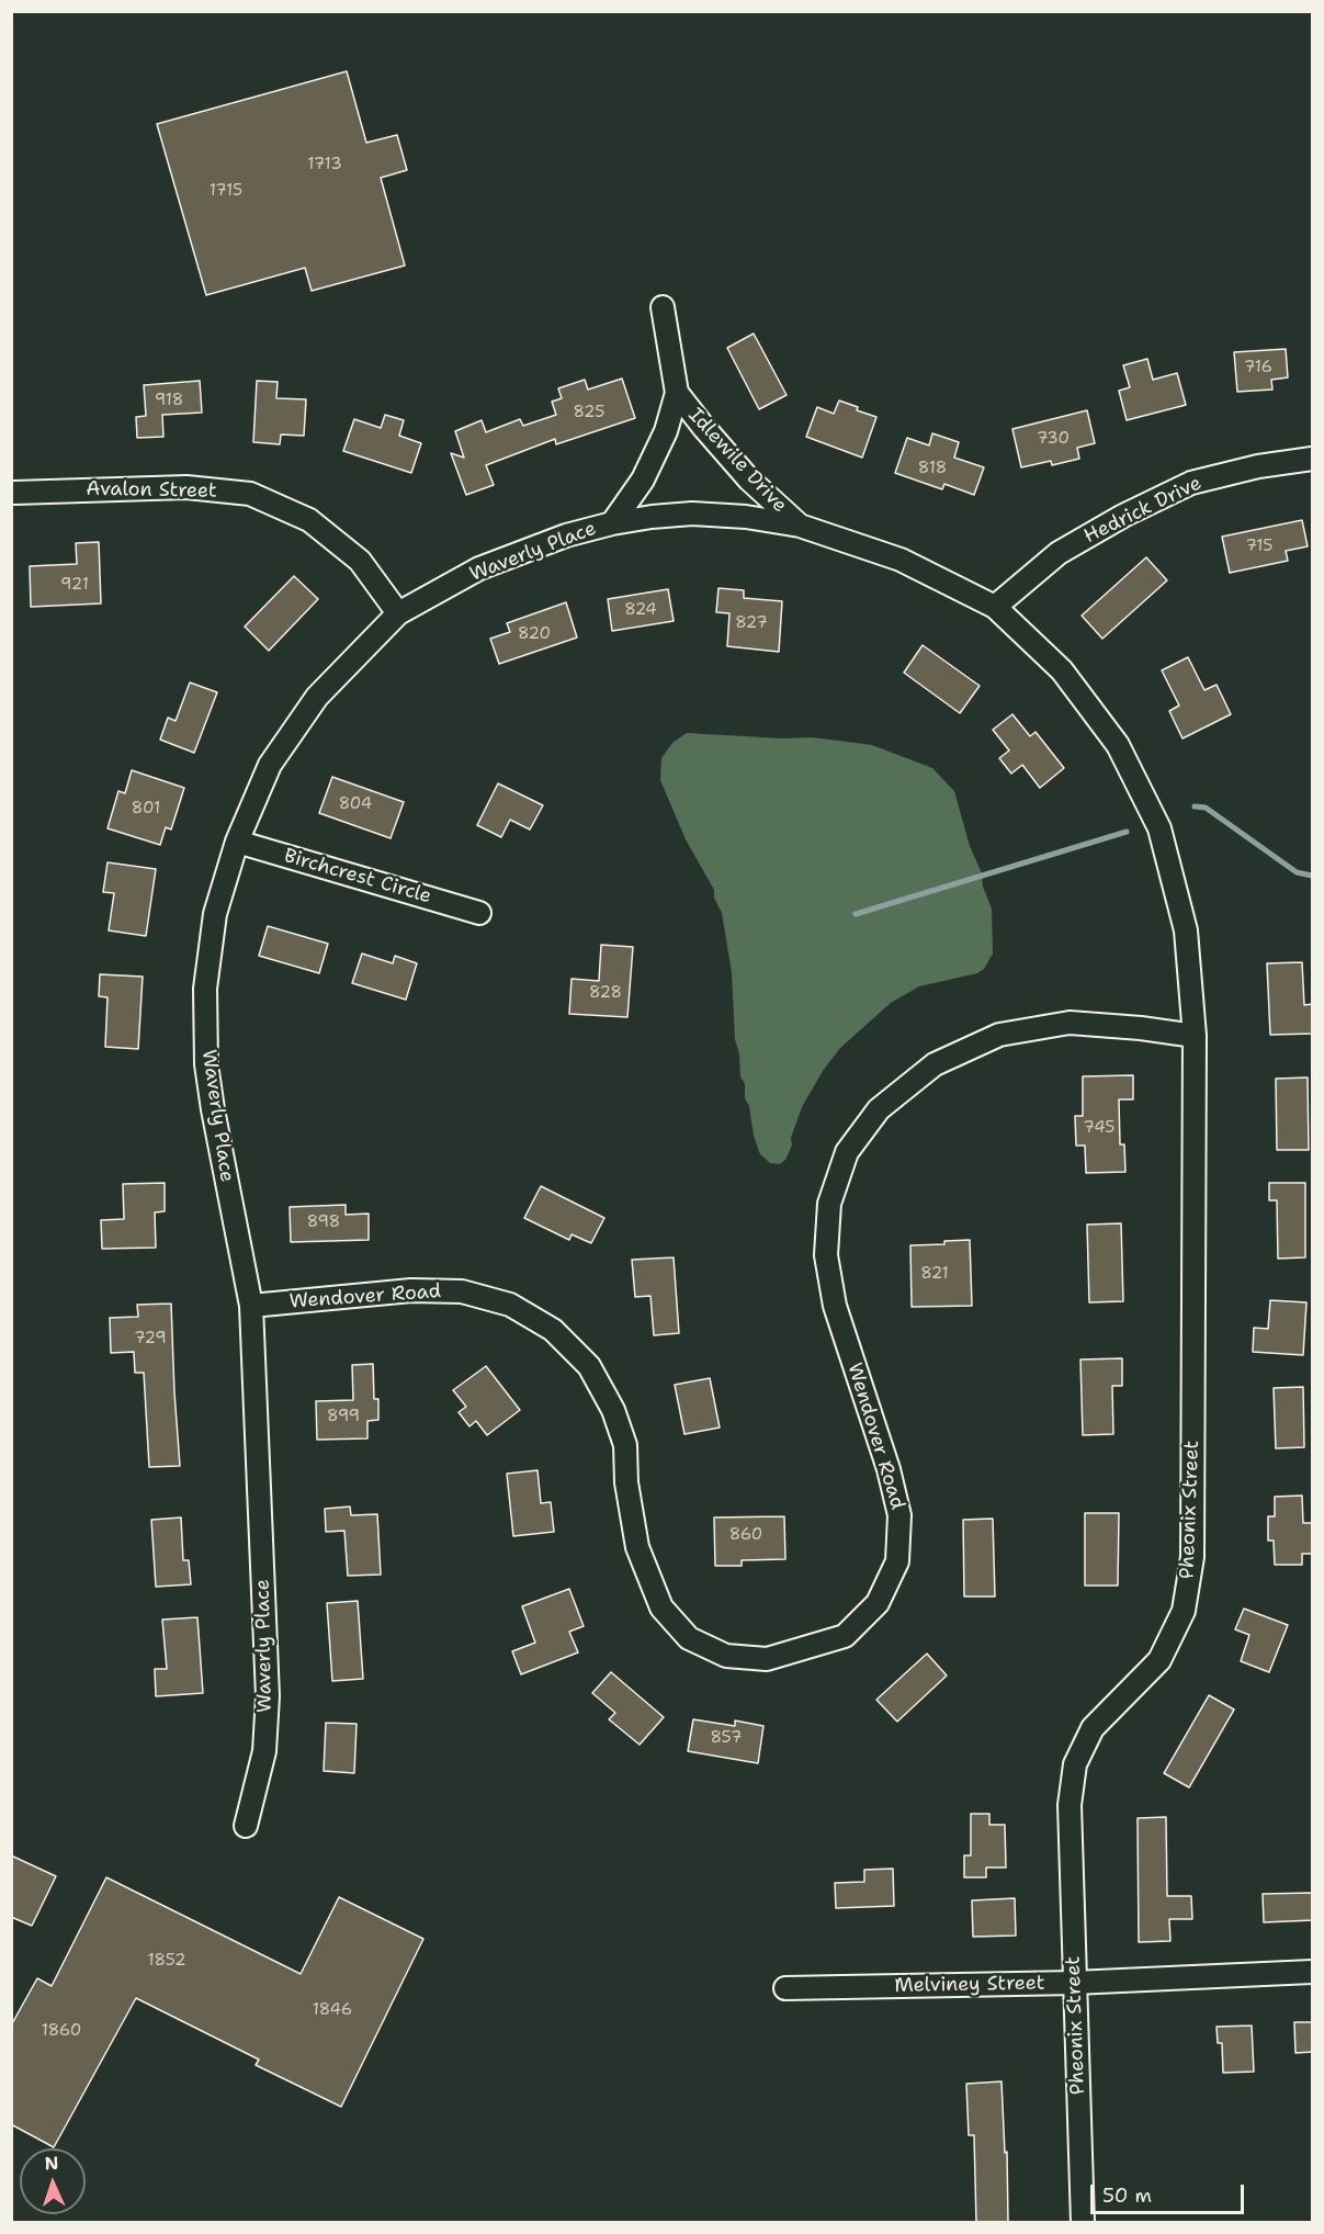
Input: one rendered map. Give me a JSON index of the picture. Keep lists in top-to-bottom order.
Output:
{
  "streets": {
    "street": [
      "Idlewile Drive",
      "Avalon Street",
      "Hedrick Drive",
      "Waverly Place",
      "Birchcrest Circle",
      "Wendover Road",
      "Pheonix Street",
      "Melviney Street"
    ]
  },
  "crossings": [
    ["Idlewile Drive", "Waverly Place"],
    ["Idlewile Drive", "Pheonix Street"],
    ["Avalon Street", "Waverly Place"],
    ["Hedrick Drive", "Pheonix Street"],
    ["Waverly Place", "Birchcrest Circle"],
    ["Waverly Place", "Wendover Road"],
    ["Waverly Place", "Pheonix Street"],
    ["Wendover Road", "Pheonix Street"],
    ["Pheonix Street", "Melviney Street"]
  ],
  "house_numbers": [
    "1713",
    "1715",
    "716",
    "918",
    "825",
    "730",
    "818",
    "715",
    "921",
    "824",
    "827",
    "820",
    "804",
    "801",
    "828",
    "745",
    "898",
    "821",
    "729",
    "899",
    "860",
    "857",
    "1852",
    "1846",
    "1860"
  ],
  "scale_bar": "50 m",
  "north": "top"
}
